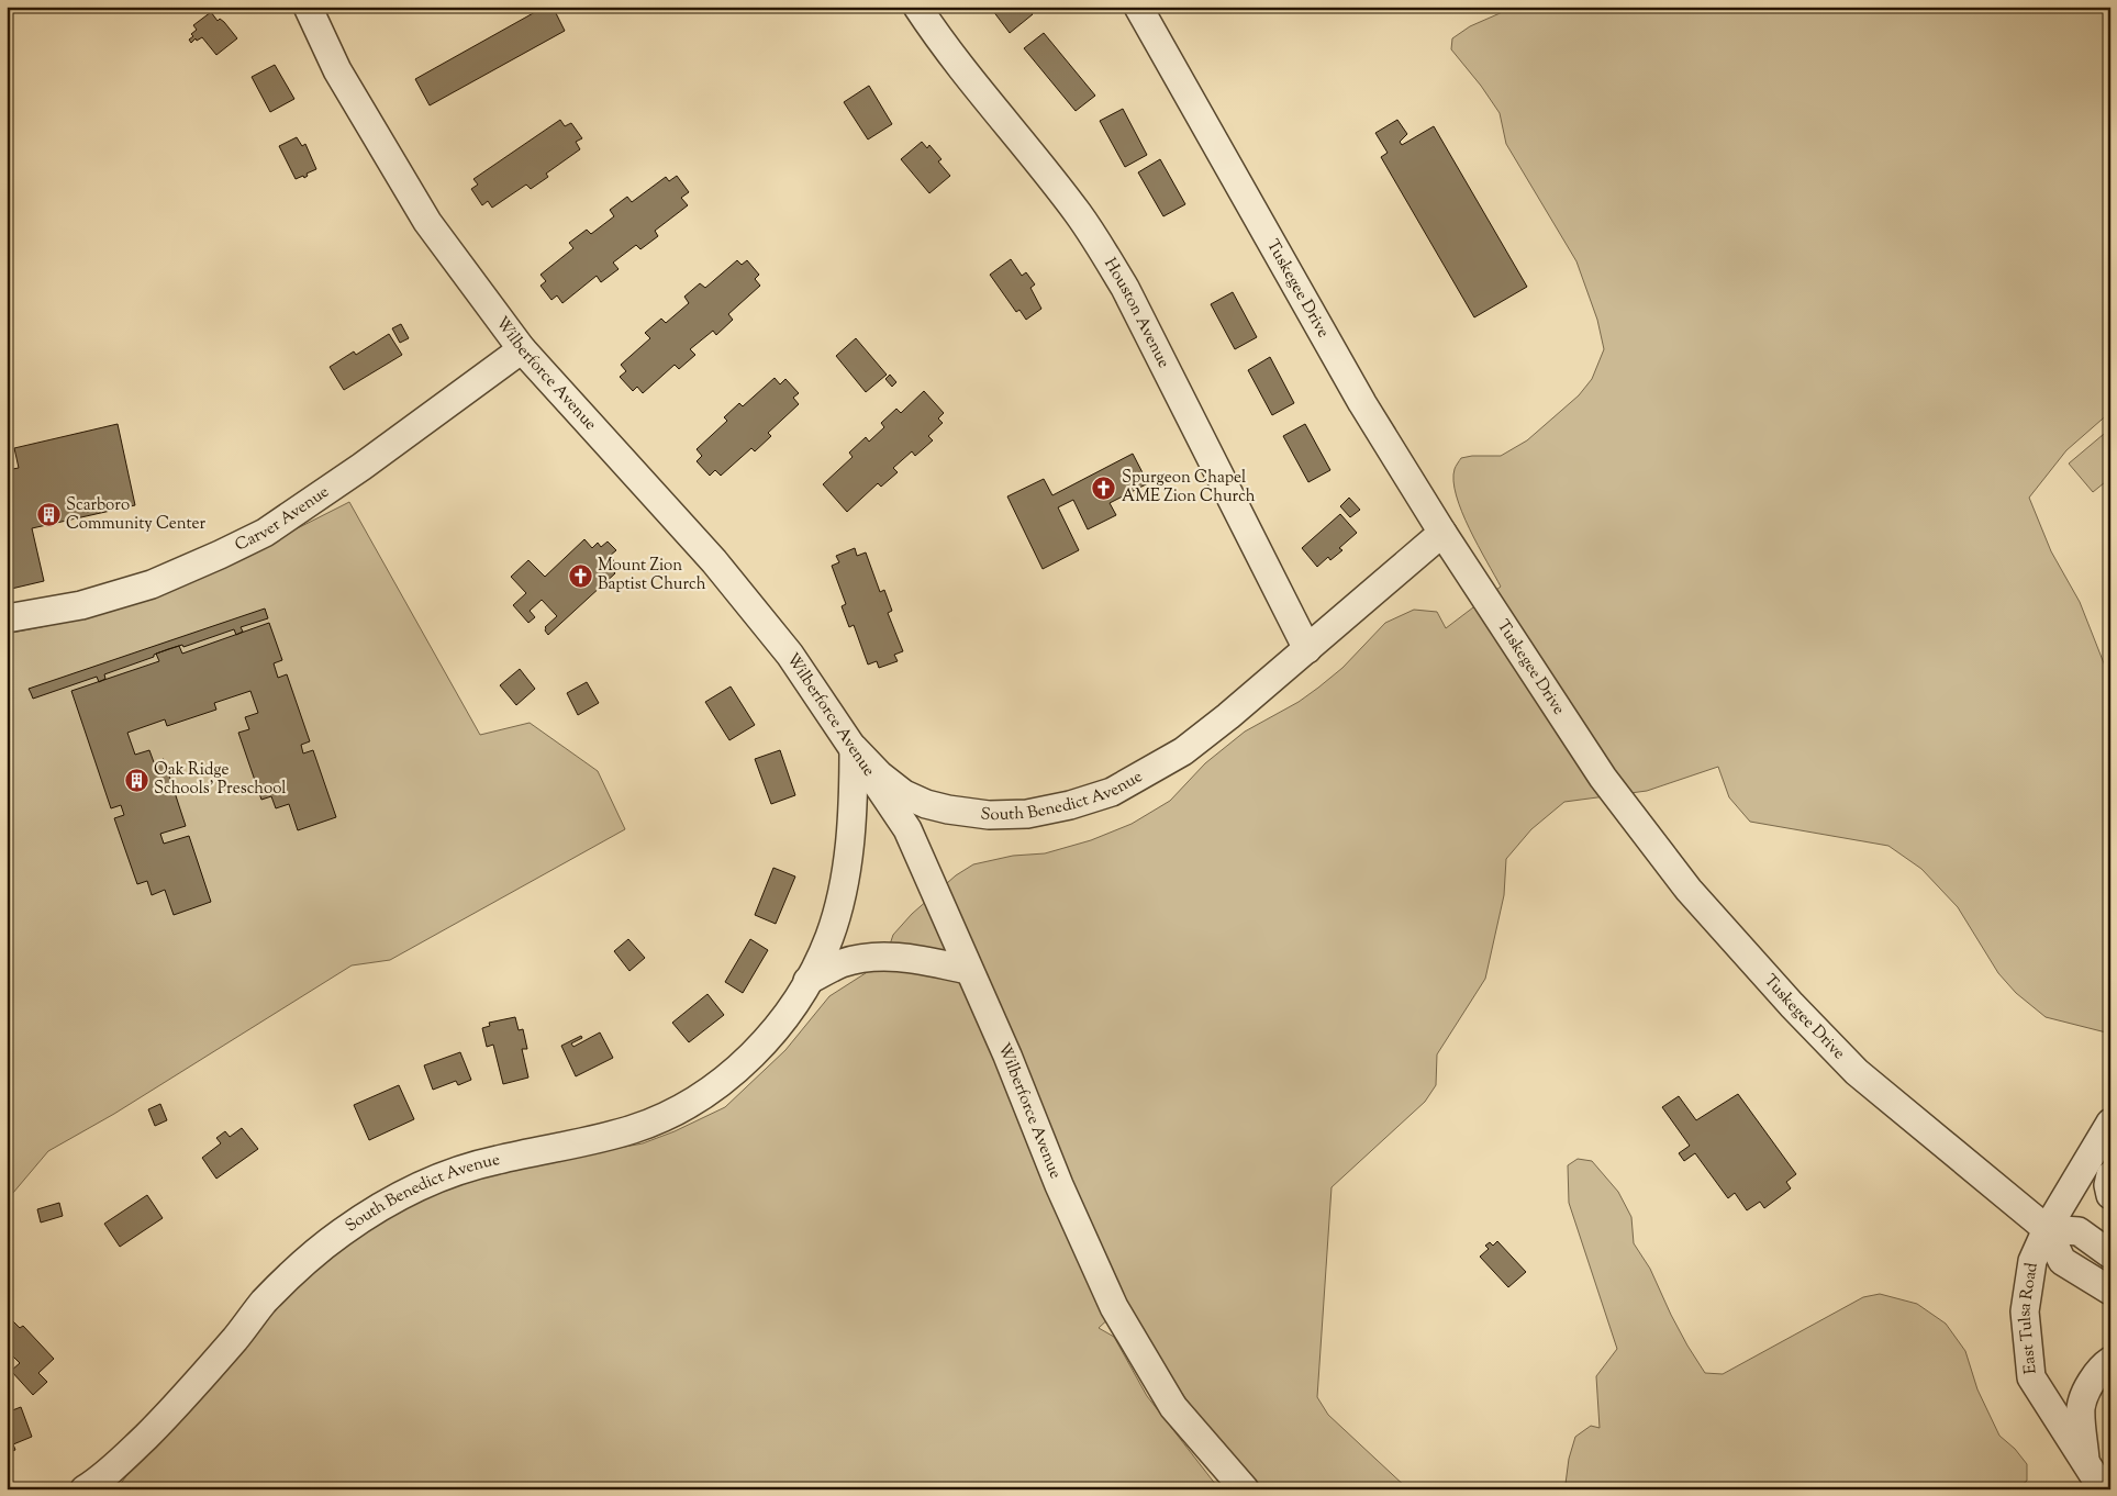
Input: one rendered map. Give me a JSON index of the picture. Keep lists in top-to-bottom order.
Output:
{
  "streets": {
    "street": [
      "Tuskegee Drive",
      "Houston Avenue",
      "Wilberforce Avenue",
      "Carver Avenue",
      "South Benedict Avenue",
      "East Tulsa Road"
    ]
  },
  "crossings": [
    ["Tuskegee Drive", "South Benedict Avenue"],
    ["Tuskegee Drive", "East Tulsa Road"],
    ["Houston Avenue", "South Benedict Avenue"],
    ["Wilberforce Avenue", "Carver Avenue"],
    ["Wilberforce Avenue", "South Benedict Avenue"]
  ],
  "places": {
    "church": ["Spurgeon Chapel AME Zion Church", "Mount Zion Baptist Church"],
    "building": ["Scarboro Community Center", "Oak Ridge Schools' Preschool"]
  }
}
